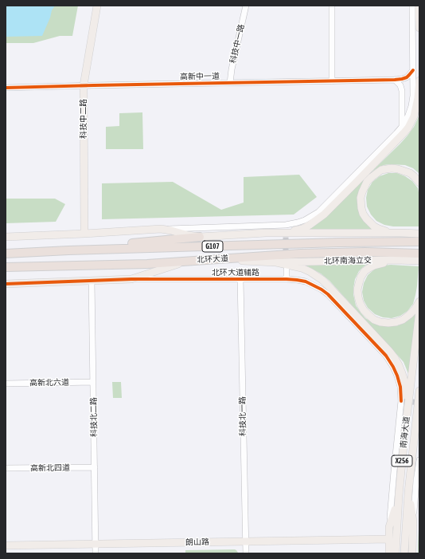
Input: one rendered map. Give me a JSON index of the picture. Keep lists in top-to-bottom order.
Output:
{
  "streets": {
    "highway": ["G107", "北环大道"],
    "main road": [
      "科技中二路",
      "北环南海立交",
      "北环大道辅路",
      "南海大道",
      "X256",
      "朗山路"
    ],
    "street": [
      "科技中一路",
      "高新中一道",
      "高新北六道",
      "科技北一路",
      "科技北二路",
      "高新北四道"
    ]
  },
  "crossings": [
    ["科技中一路", "高新中一道"],
    ["高新中一道", "科技中二路"],
    ["北环大道", "北环大道辅路"],
    ["北环南海立交", "北环大道辅路"],
    ["北环大道辅路", "科技北一路"],
    ["北环大道辅路", "科技北二路"],
    ["北环大道辅路", "朗山路"],
    ["高新北六道", "科技北二路"],
    ["科技北一路", "朗山路"],
    ["科技北二路", "高新北四道"],
    ["科技北二路", "朗山路"]
  ]
}
